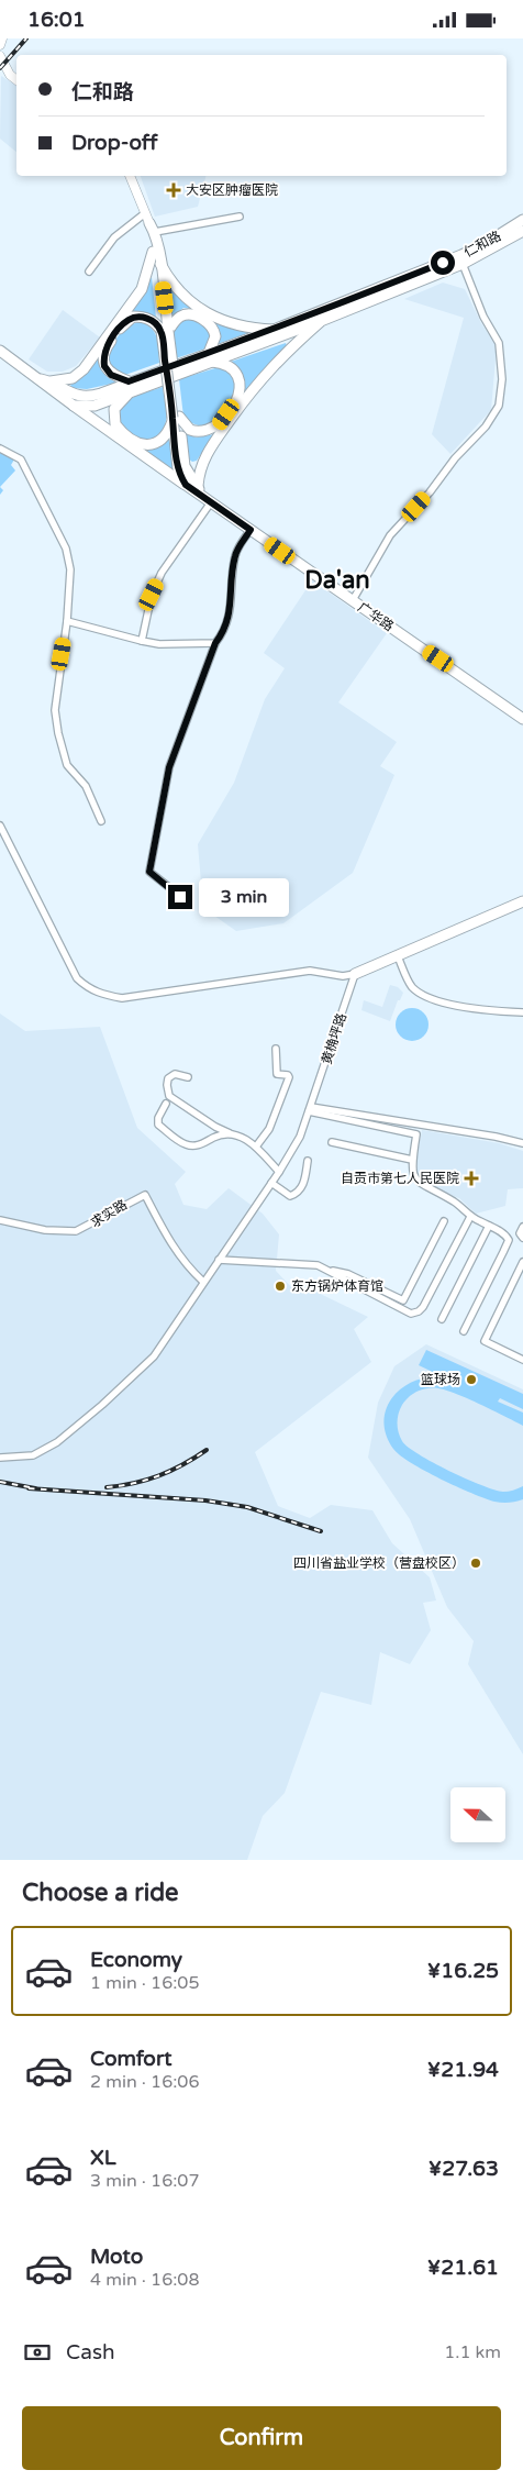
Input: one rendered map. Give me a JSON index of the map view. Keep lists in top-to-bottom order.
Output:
{
  "streets": {
    "main road": ["仁和路", "广华路"],
    "street": ["黄桷坪路", "求实路"]
  },
  "crossings": [
    ["仁和路", "广华路"],
    ["黄桷坪路", "求实路"]
  ],
  "districts": ["Da'an"],
  "places": {
    "health": ["大安区肿瘤医院", "自贡市第七人民医院"],
    "other": ["东方锅炉体育馆", "篮球场", "四川省盐业学校（营盘校区）"]
  },
  "north": "left",
  "page": {
    "status": "16:01",
    "banner": ["仁和路", "Drop-off"],
    "bubble": "3 min",
    "heading": "Choose a ride",
    "list": [
      {
        "name": "Economy",
        "note": "1 min · 16:05",
        "value": "¥16.25"
      },
      {
        "name": "Comfort",
        "note": "2 min · 16:06",
        "value": "¥21.94"
      },
      {
        "name": "XL",
        "note": "3 min · 16:07",
        "value": "¥27.63"
      },
      {
        "name": "Moto",
        "note": "4 min · 16:08",
        "value": "¥21.61"
      }
    ],
    "pay": ["Cash", "1.1 km"],
    "buttons": "Confirm"
  }
}
